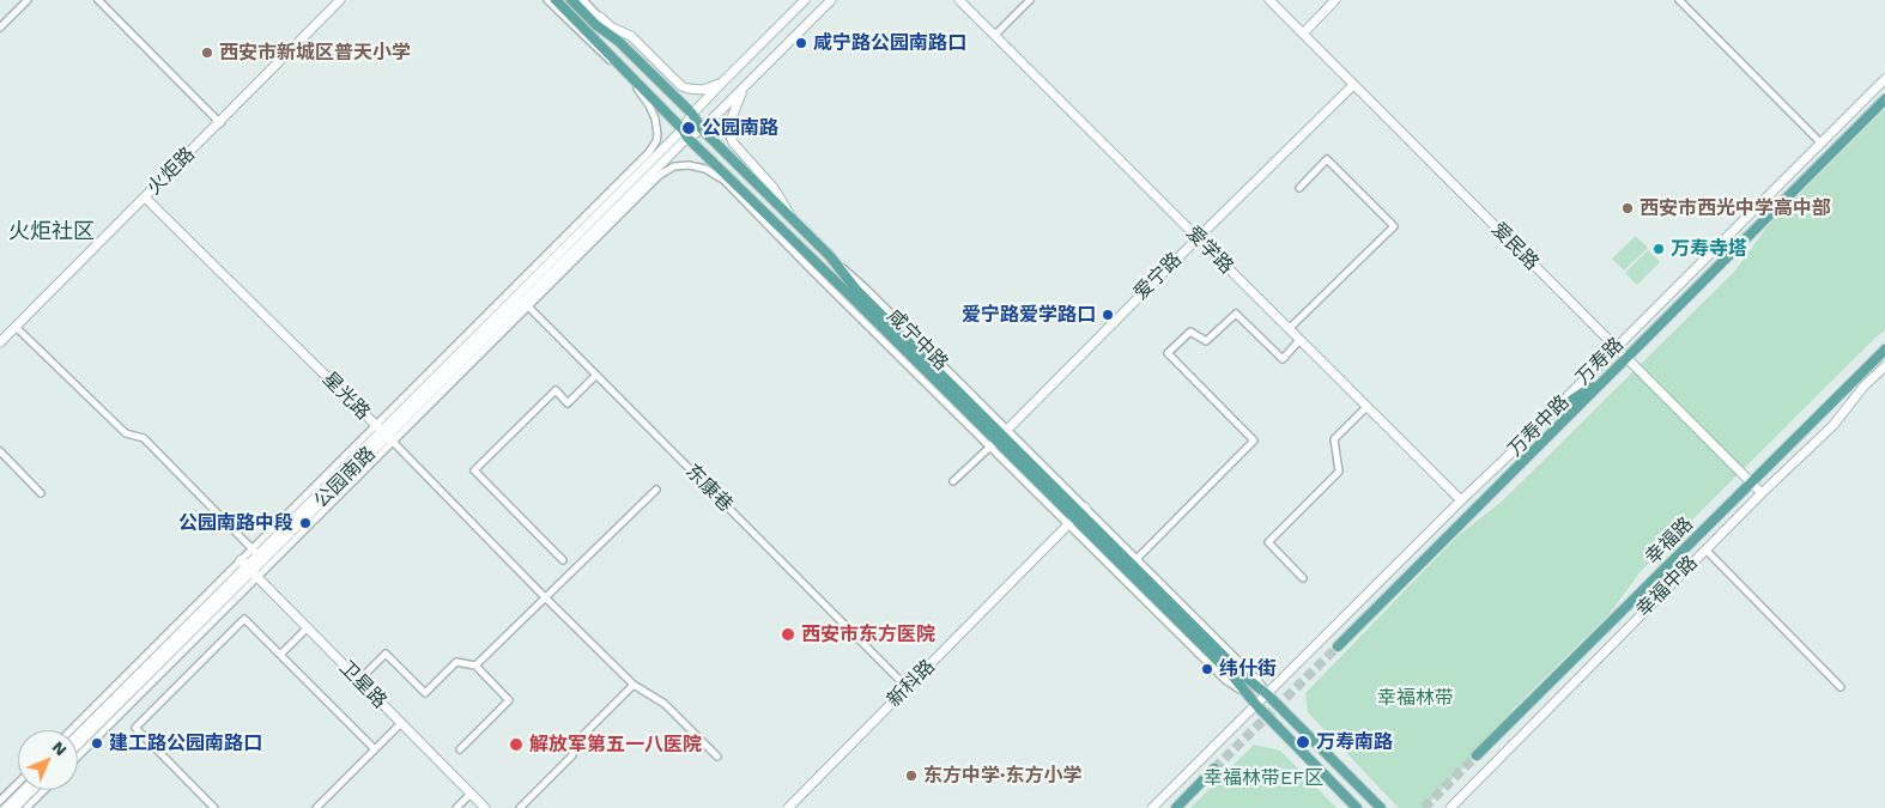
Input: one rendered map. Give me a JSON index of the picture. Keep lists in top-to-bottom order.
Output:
{
  "streets": {
    "main road": [
      "火炬路",
      "爱民路",
      "爱学路",
      "爱宁路",
      "咸宁中路",
      "万寿路",
      "星光路",
      "万寿中路",
      "公园南路",
      "幸福路",
      "幸福中路",
      "新科路",
      "卫星路"
    ],
    "street": ["东康巷"]
  },
  "crossings": [
    ["火炬路", "星光路"],
    ["爱民路", "爱宁路"],
    ["爱民路", "万寿路"],
    ["爱民路", "万寿中路"],
    ["爱民路", "幸福路"],
    ["爱民路", "幸福中路"],
    ["爱学路", "爱宁路"],
    ["爱学路", "万寿中路"],
    ["爱宁路", "咸宁中路"],
    ["咸宁中路", "万寿中路"],
    ["咸宁中路", "公园南路"],
    ["咸宁中路", "新科路"],
    ["星光路", "公园南路"],
    ["公园南路", "东康巷"],
    ["公园南路", "卫星路"],
    ["东康巷", "新科路"]
  ],
  "districts": ["火炬社区"],
  "parks": ["幸福林带", "幸福林带EF区"],
  "places": [
    "咸宁路公园南路口",
    "西安市新城区普天小学",
    "公园南路",
    "西安市西光中学高中部",
    "万寿寺塔",
    "爱宁路爱学路口",
    "公园南路中段",
    "西安市东方医院",
    "纬什街",
    "万寿南路",
    "建工路公园南路口",
    "解放军第五一八医院",
    "东方中学·东方小学"
  ],
  "north": "top right"
}
